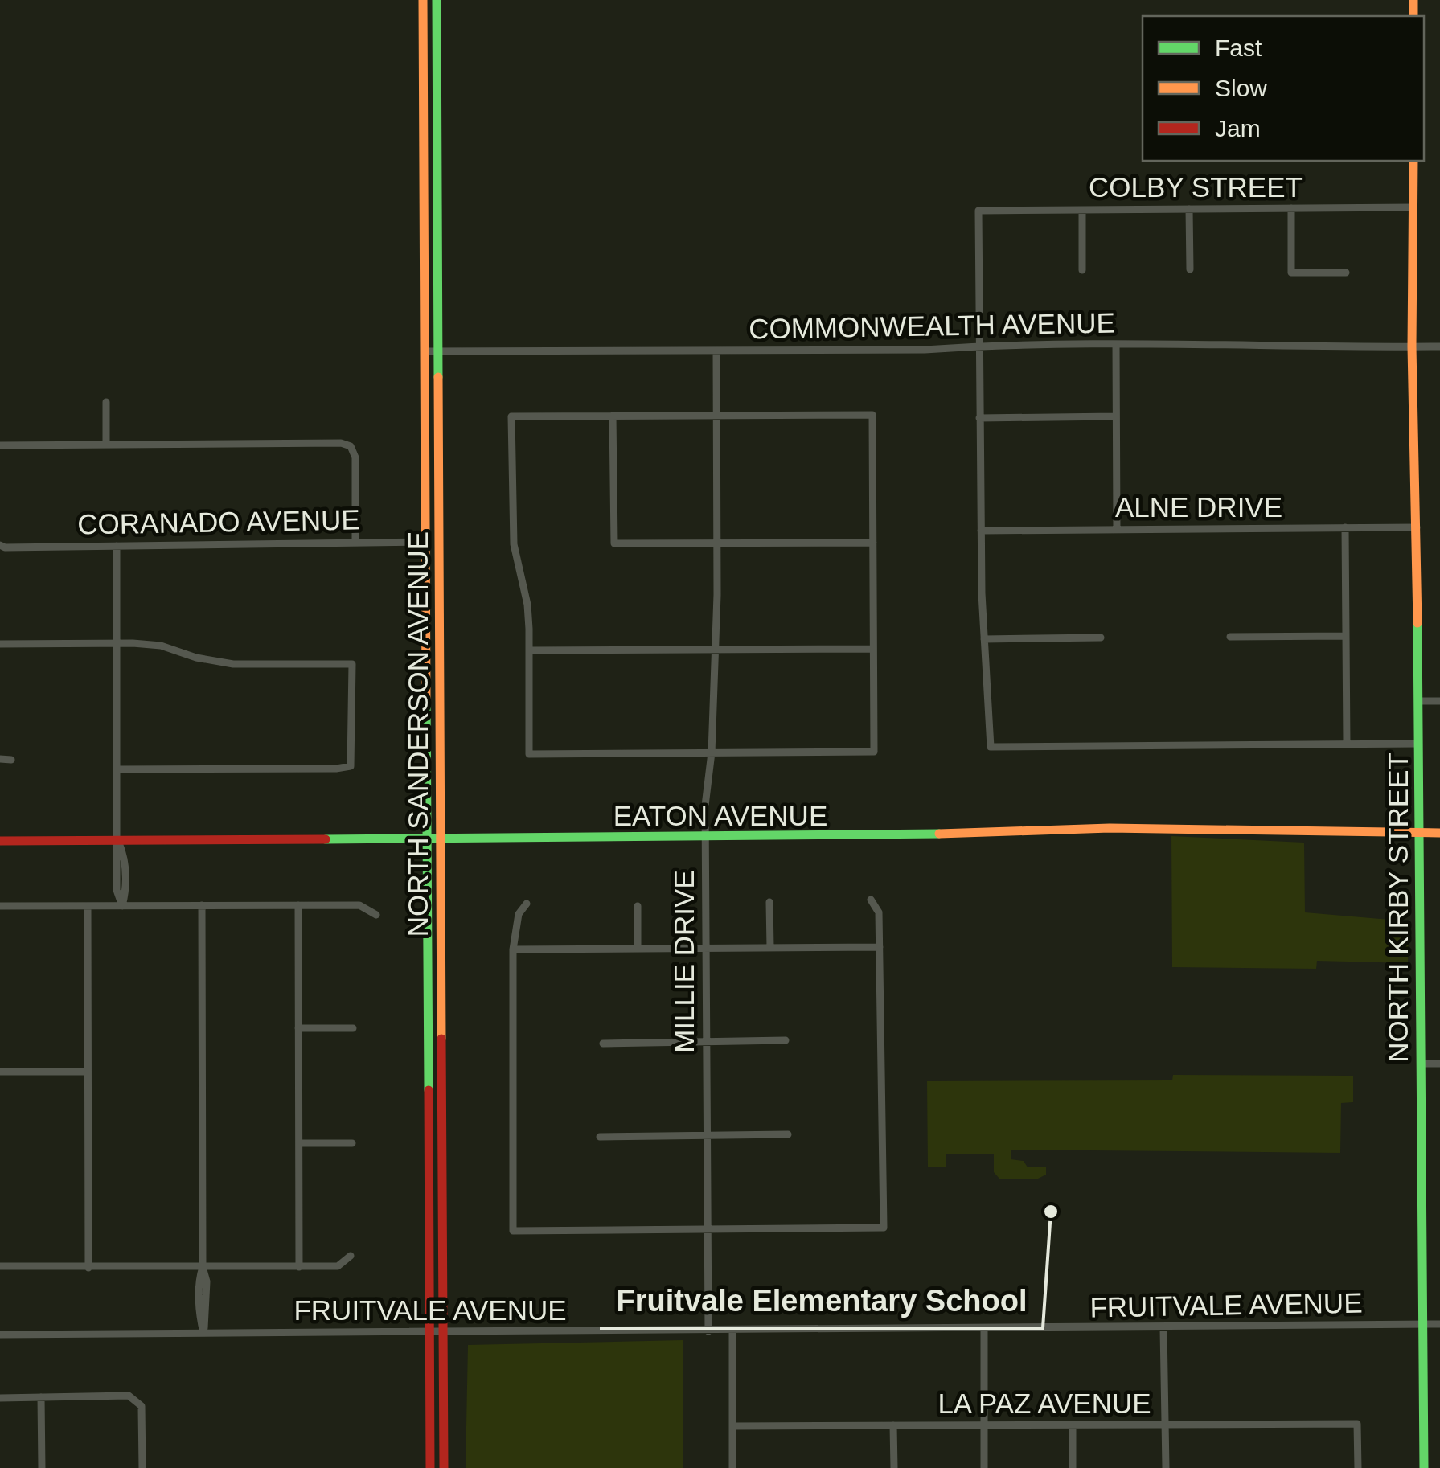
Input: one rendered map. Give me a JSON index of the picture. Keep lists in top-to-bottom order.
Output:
{
  "streets": {
    "main road": ["NORTH SANDERSON AVENUE", "EATON AVENUE", "NORTH KIRBY STREET"],
    "street": [
      "COLBY STREET",
      "COMMONWEALTH AVENUE",
      "ALNE DRIVE",
      "CORANADO AVENUE",
      "MILLIE DRIVE",
      "FRUITVALE AVENUE",
      "LA PAZ AVENUE"
    ]
  },
  "crossings": [
    ["COLBY STREET", "COMMONWEALTH AVENUE"],
    ["COLBY STREET", "NORTH KIRBY STREET"],
    ["COMMONWEALTH AVENUE", "NORTH SANDERSON AVENUE"],
    ["COMMONWEALTH AVENUE", "NORTH KIRBY STREET"],
    ["COMMONWEALTH AVENUE", "MILLIE DRIVE"],
    ["ALNE DRIVE", "NORTH KIRBY STREET"],
    ["CORANADO AVENUE", "NORTH SANDERSON AVENUE"],
    ["NORTH SANDERSON AVENUE", "EATON AVENUE"],
    ["NORTH SANDERSON AVENUE", "FRUITVALE AVENUE"],
    ["EATON AVENUE", "NORTH KIRBY STREET"],
    ["EATON AVENUE", "MILLIE DRIVE"],
    ["NORTH KIRBY STREET", "FRUITVALE AVENUE"],
    ["MILLIE DRIVE", "FRUITVALE AVENUE"]
  ],
  "places": ["Fruitvale Elementary School"],
  "legend": ["Fast", "Slow", "Jam"]
}
